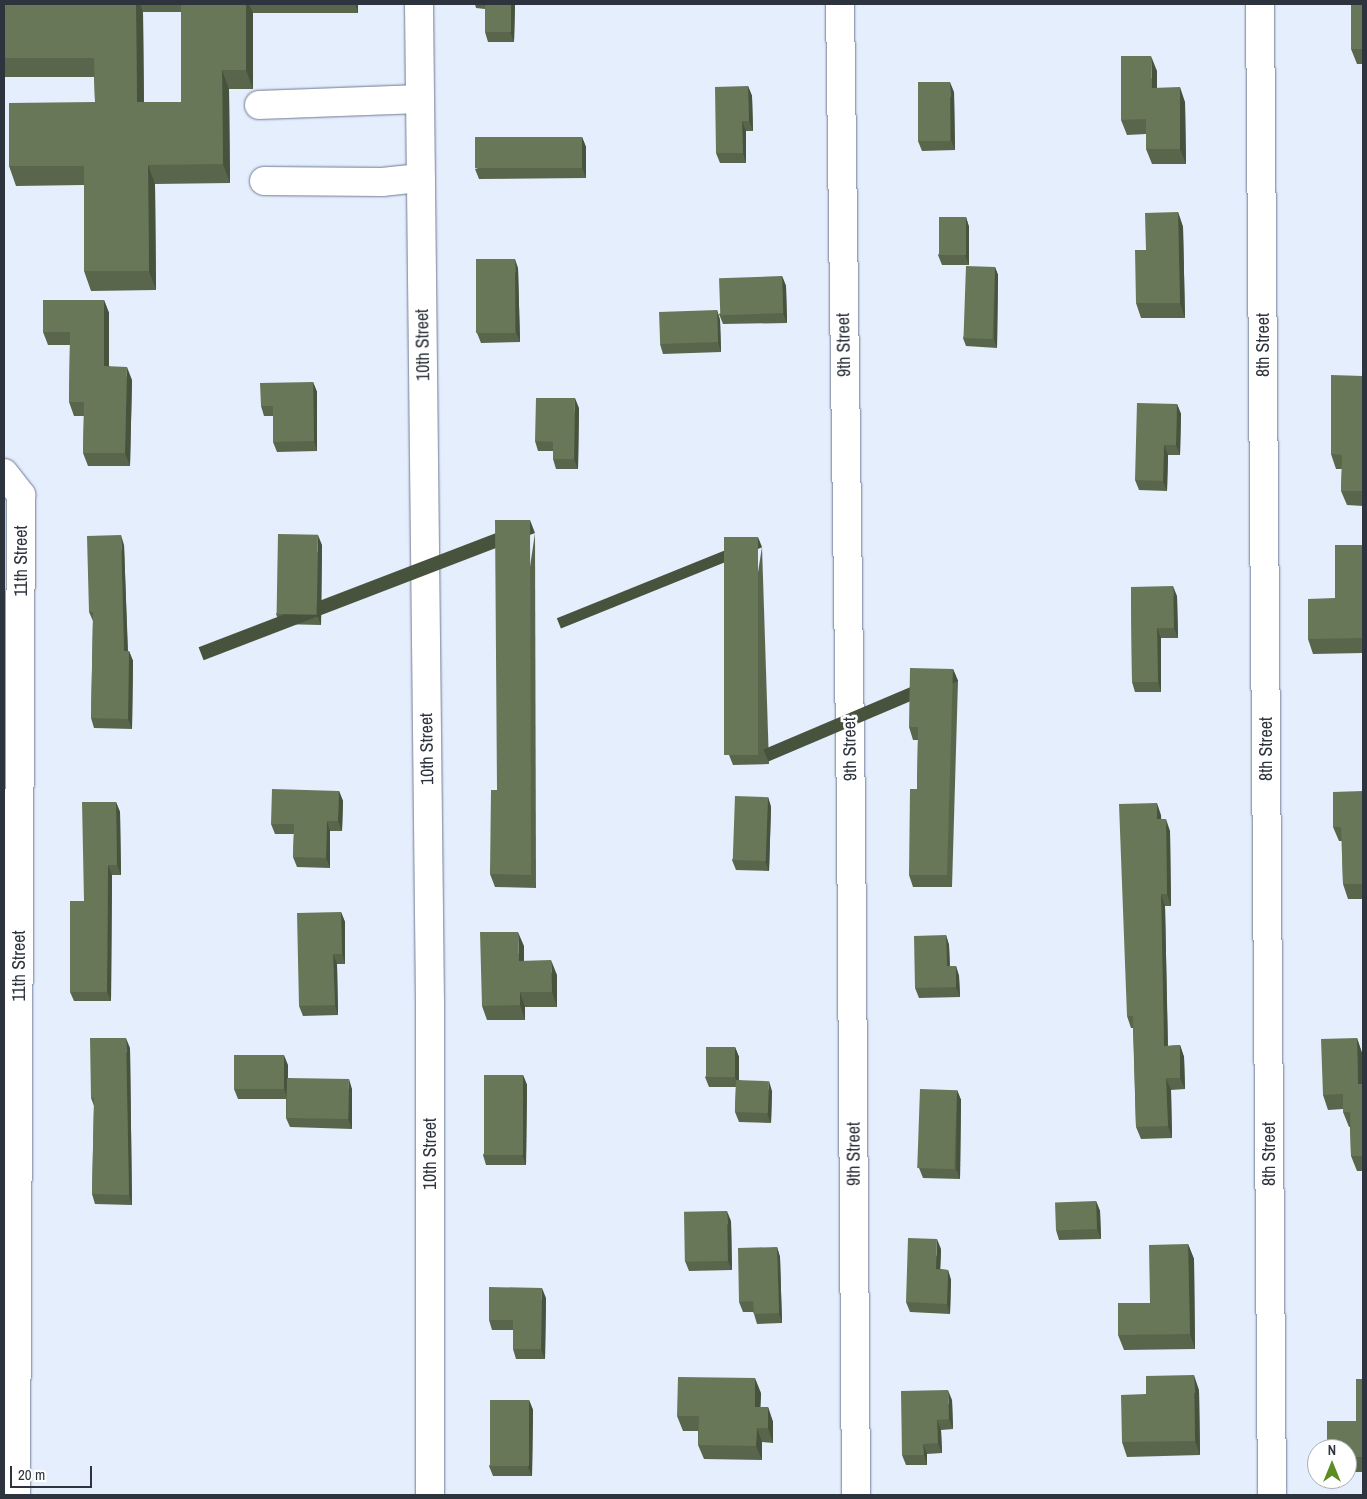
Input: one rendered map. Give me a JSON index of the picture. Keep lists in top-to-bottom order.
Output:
{
  "streets": {
    "street": [
      "10th Street",
      "9th Street",
      "8th Street",
      "11th Street"
    ]
  },
  "scale_bar": "20 m",
  "north": "top"
}
